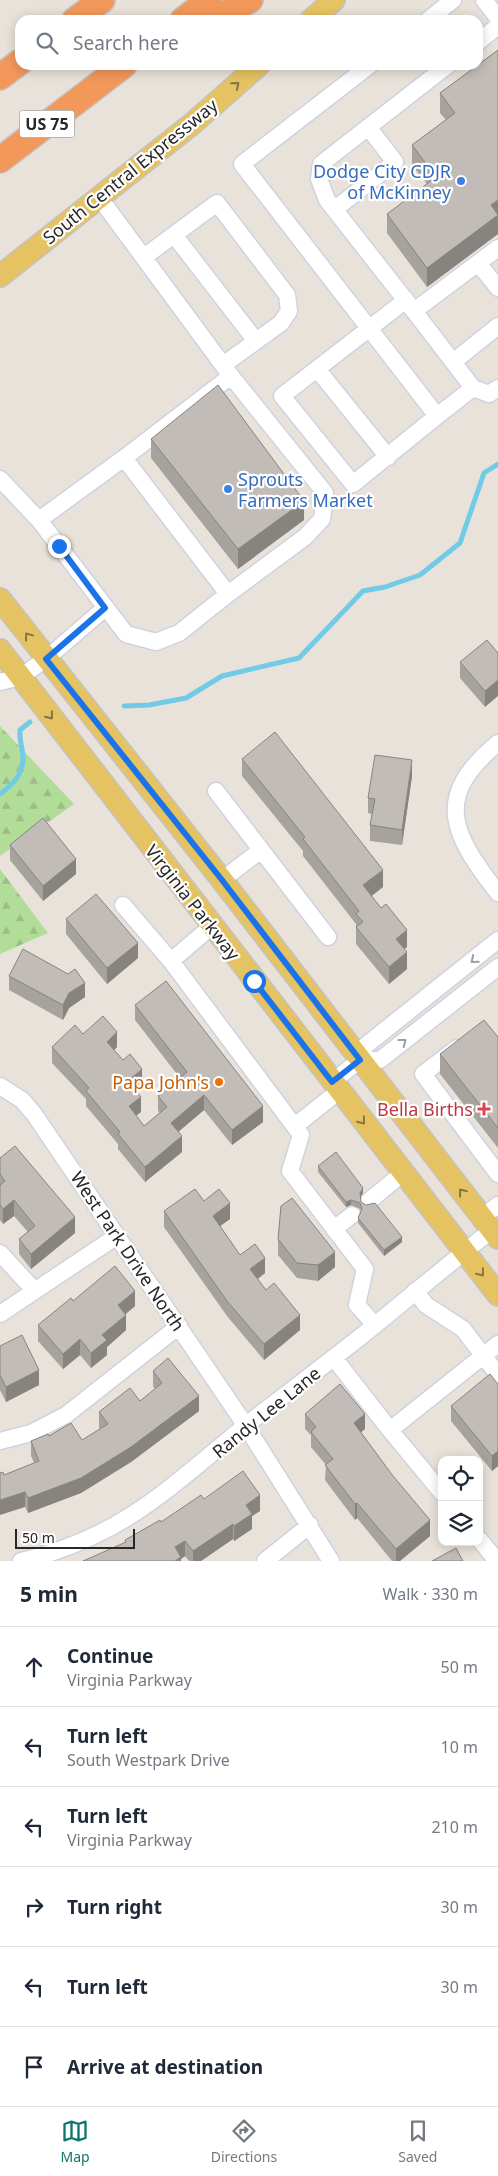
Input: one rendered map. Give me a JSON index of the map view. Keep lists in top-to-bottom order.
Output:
{
  "streets": {
    "highway": ["US 75"],
    "main road": ["South Central Expressway", "Virginia Parkway"],
    "street": ["West Park Drive North", "Randy Lee Lane"]
  },
  "crossings": [
    ["Virginia Parkway", "Randy Lee Lane"],
    ["West Park Drive North", "Randy Lee Lane"]
  ],
  "one_way": ["South Central Expressway"],
  "places": {
    "other": ["Dodge City CDJR of McKinney", "Sprouts Farmers Market", "Papa John's"],
    "health": ["Bella Births"]
  },
  "scale_bar": "50 m",
  "page": {
    "search": "Search here",
    "scale": "50 m",
    "heading": ["5 min", "Walk · 330 m"],
    "list": [
      ["Continue", "Virginia Parkway", "50 m"],
      ["Turn left", "South Westpark Drive", "10 m"],
      ["Turn left", "Virginia Parkway", "210 m"],
      ["Turn right", "30 m"],
      ["Turn left", "30 m"],
      "Arrive at destination"
    ],
    "nav": ["Map", "Directions", "Saved"]
  }
}
